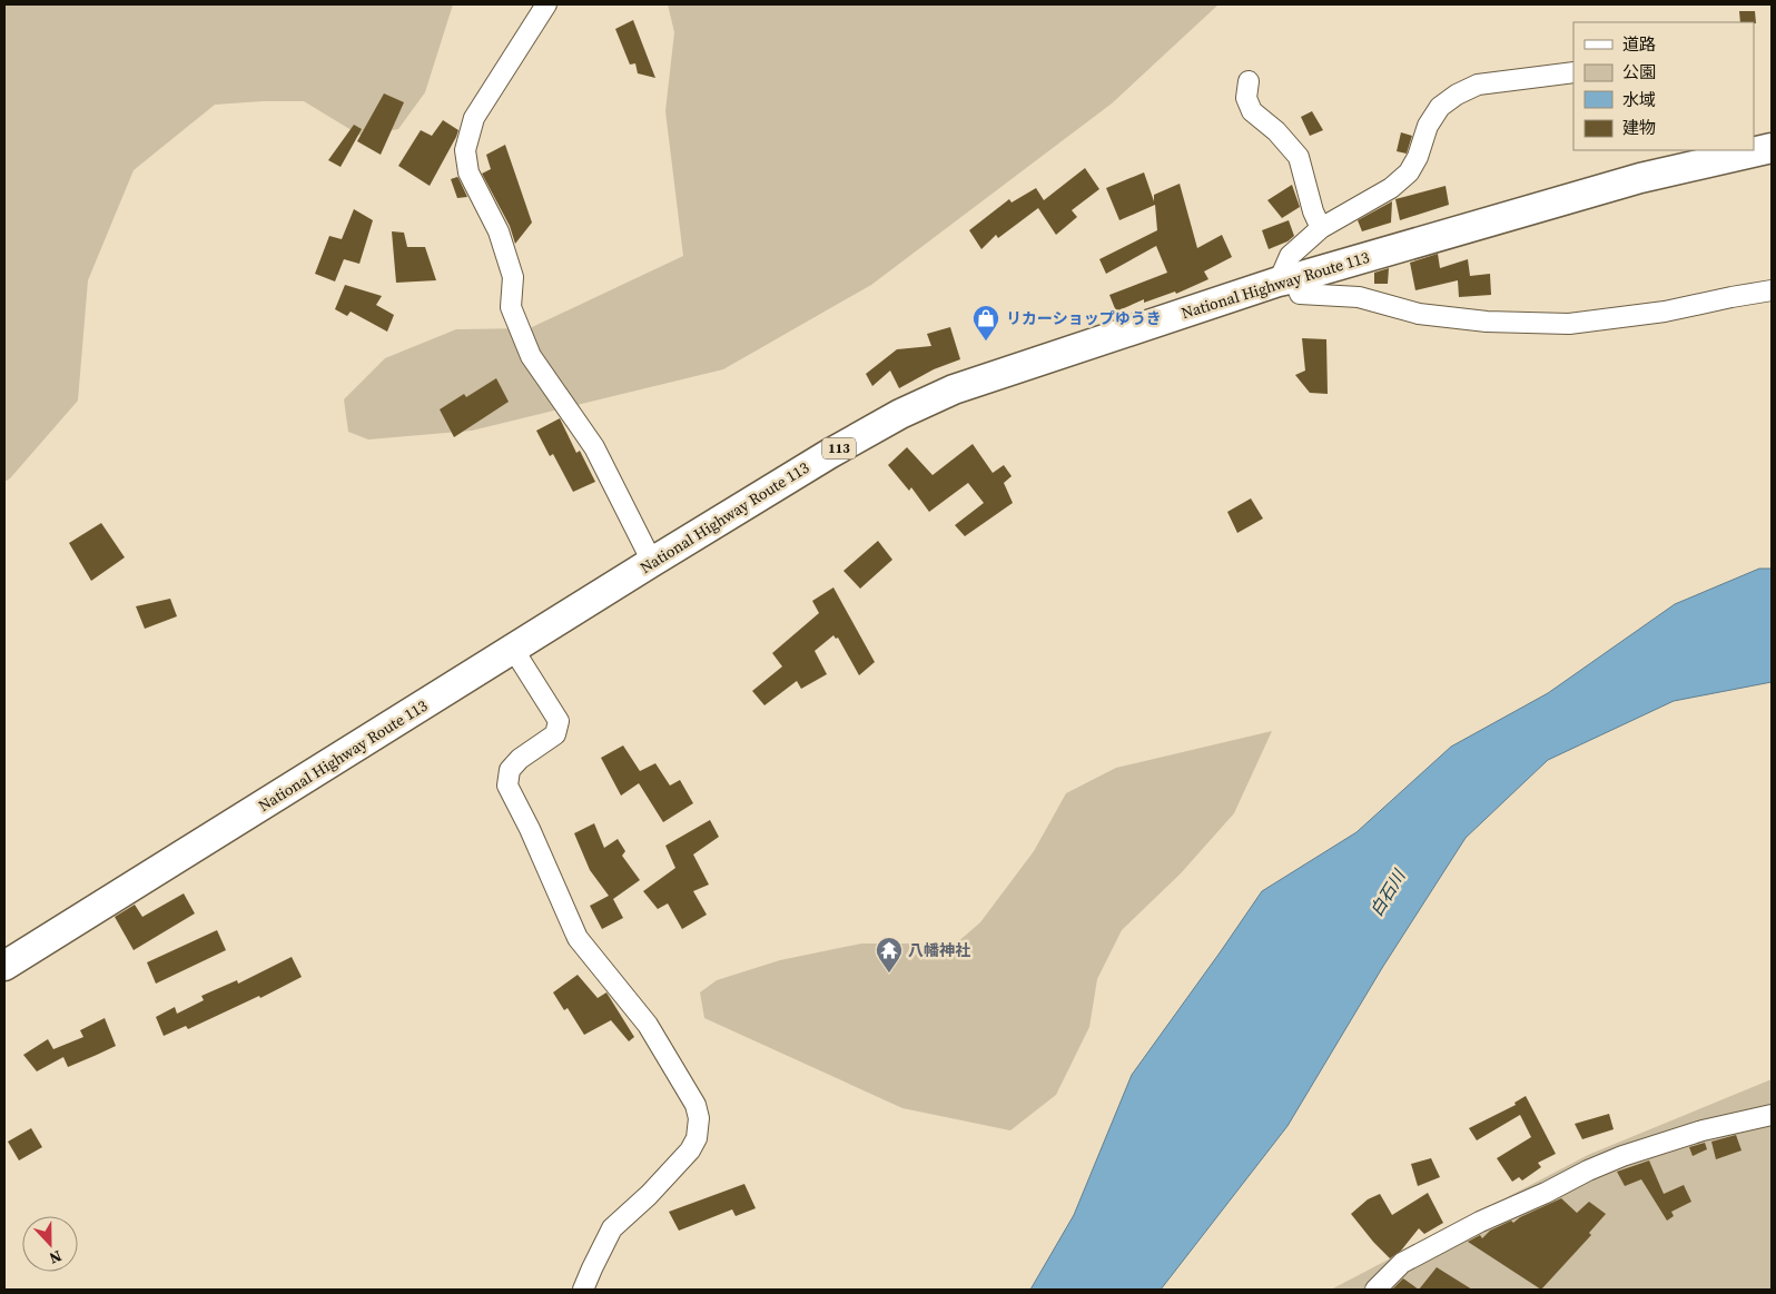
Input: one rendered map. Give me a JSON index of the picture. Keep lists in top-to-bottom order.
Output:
{
  "streets": {
    "highway": ["National Highway Route 113", "113"]
  },
  "water": ["白石川"],
  "places": {
    "shop": ["リカーショップゆうき"],
    "temple": ["八幡神社"]
  },
  "legend": [
    "道路",
    "公園",
    "水域",
    "建物"
  ],
  "north": "bottom"
}
